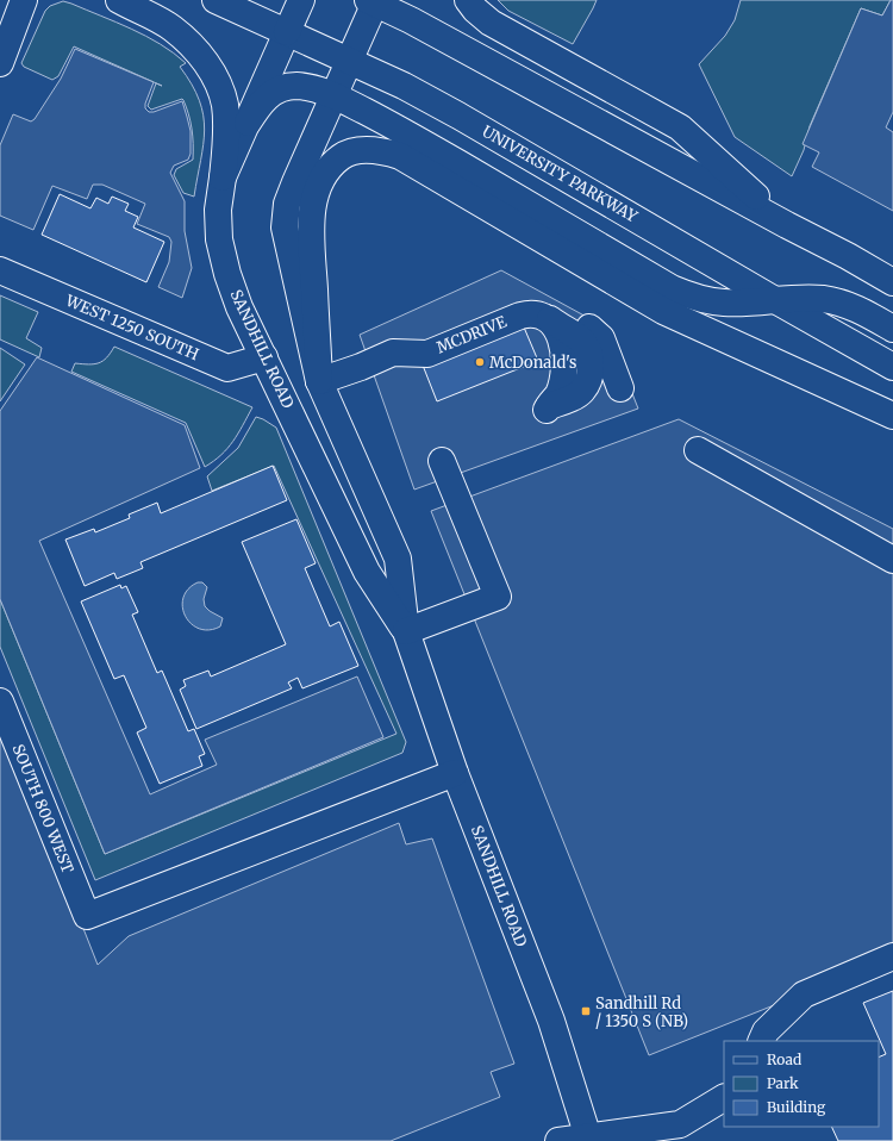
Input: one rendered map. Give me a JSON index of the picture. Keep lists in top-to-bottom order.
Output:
{
  "streets": {
    "main road": [
      "UNIVERSITY PARKWAY",
      "WEST 1250 SOUTH",
      "MCDRIVE",
      "SANDHILL ROAD",
      "SOUTH 800 WEST"
    ]
  },
  "crossings": [
    ["UNIVERSITY PARKWAY", "SANDHILL ROAD"],
    ["WEST 1250 SOUTH", "SANDHILL ROAD"],
    ["MCDRIVE", "SANDHILL ROAD"],
    ["SANDHILL ROAD", "SOUTH 800 WEST"]
  ],
  "places": {
    "other": ["McDonald's"],
    "transit": ["Sandhill Rd / 1350 S (NB)"]
  },
  "legend": ["Road", "Park", "Building"]
}
